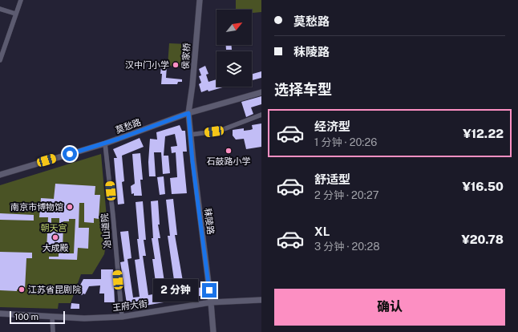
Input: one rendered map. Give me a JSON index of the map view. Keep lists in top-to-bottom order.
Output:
{
  "streets": {
    "street": [
      "侯家桥",
      "莫愁路",
      "秣陵路",
      "冶山道院",
      "王府大街"
    ]
  },
  "crossings": [
    ["侯家桥", "莫愁路"],
    ["侯家桥", "秣陵路"],
    ["莫愁路", "秣陵路"],
    ["莫愁路", "冶山道院"],
    ["秣陵路", "王府大街"],
    ["冶山道院", "王府大街"]
  ],
  "parks": ["朝天宫"],
  "places": [
    "汉中门小学",
    "石鼓路小学",
    "南京市博物馆",
    "大成殿",
    "江苏省昆剧院"
  ],
  "scale_bar": "100 m",
  "north": "top right",
  "page": {
    "banner": ["莫愁路", "秣陵路"],
    "heading": "选择车型",
    "list": [
      {
        "name": "经济型",
        "note": "1 分钟 · 20:26",
        "value": "¥12.22"
      },
      {
        "name": "舒适型",
        "note": "2 分钟 · 20:27",
        "value": "¥16.50"
      },
      {
        "name": "XL",
        "note": "3 分钟 · 20:28",
        "value": "¥20.78"
      }
    ],
    "bubble": "2 分钟",
    "buttons": "确认",
    "scale": "100 m"
  }
}
